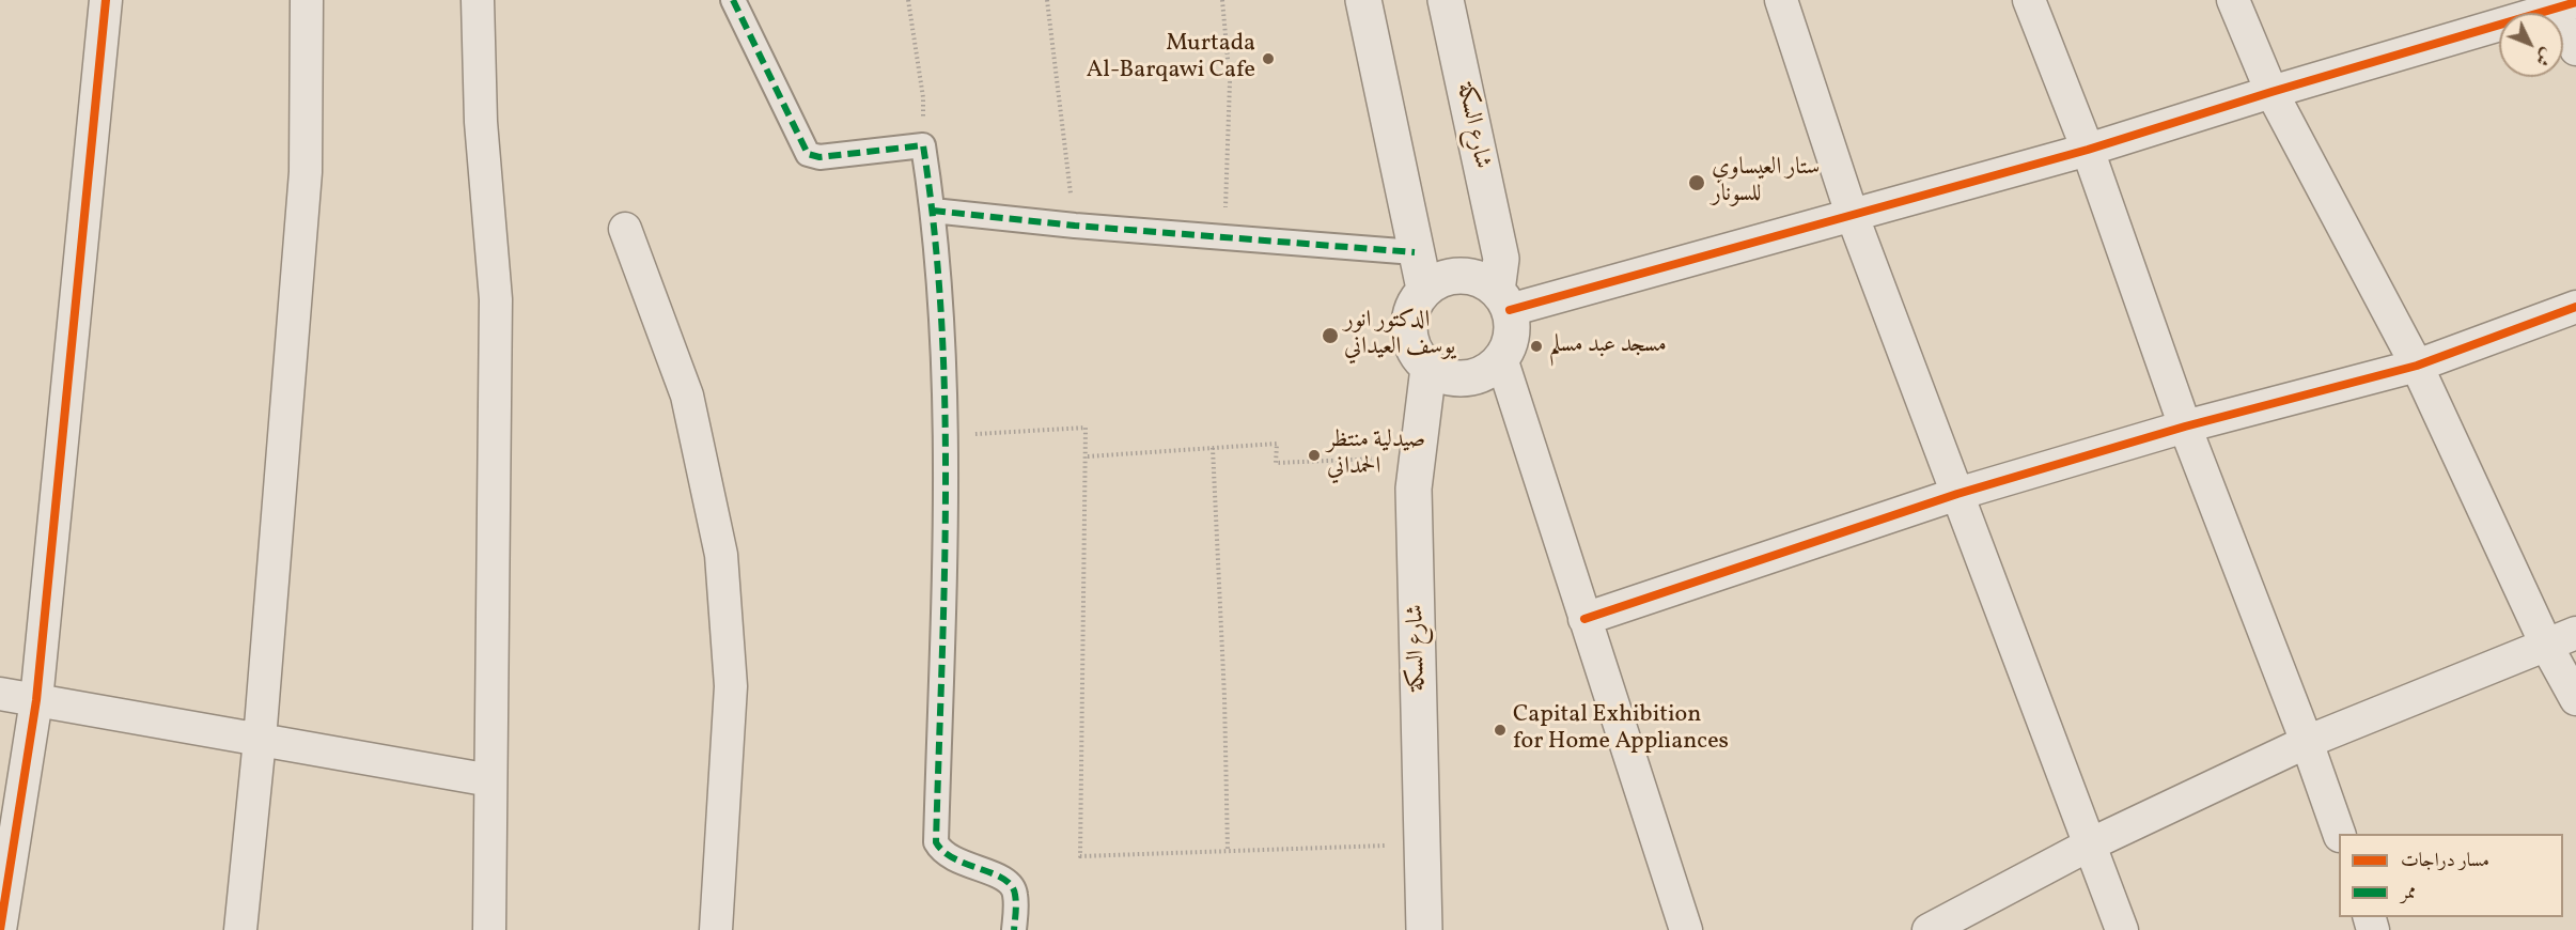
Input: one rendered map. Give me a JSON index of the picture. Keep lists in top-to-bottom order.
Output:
{
  "streets": {
    "street": ["شارع السكة"]
  },
  "places": [
    "Murtada Al-Barqawi Cafe",
    "ستار العيساوي للسونار",
    "الدكتور انور يوسف العيداني",
    "مسجد عبد مسلم",
    "صيدلية منتظر الحمداني",
    "Capital Exhibition for Home Appliances"
  ],
  "legend": ["مسار دراجات", "ممر"],
  "north": "bottom right"
}
